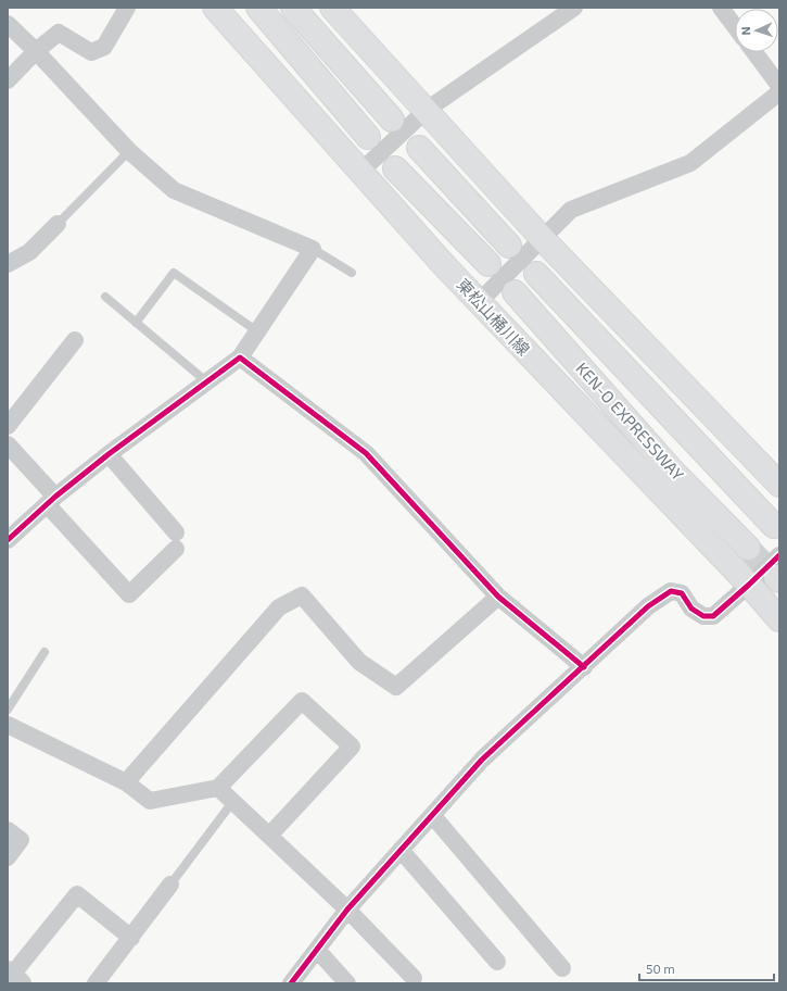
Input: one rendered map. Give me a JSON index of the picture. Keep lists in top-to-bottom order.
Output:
{
  "streets": {
    "main road": ["東松山桶川線", "KEN-O EXPRESSWAY"]
  },
  "scale_bar": "50 m",
  "north": "left"
}
